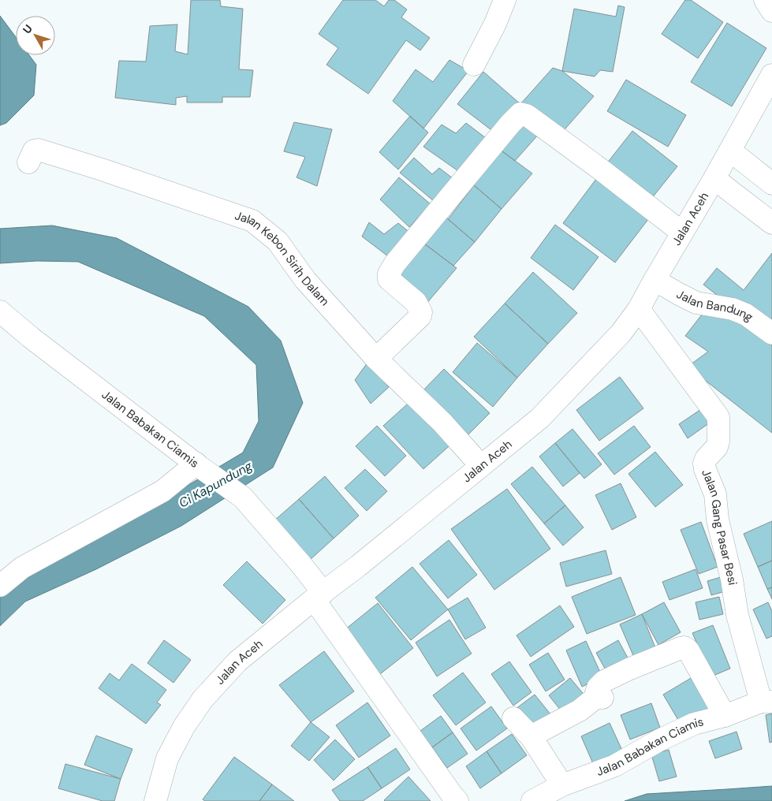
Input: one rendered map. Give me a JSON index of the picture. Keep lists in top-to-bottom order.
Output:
{
  "streets": {
    "street": [
      "Jalan Aceh",
      "Jalan Kebon Sirih Dalam",
      "Jalan Bandung",
      "Jalan Babakan Ciamis",
      "Jalan Gang Pasar Besi"
    ]
  },
  "crossings": [
    ["Jalan Aceh", "Jalan Kebon Sirih Dalam"],
    ["Jalan Aceh", "Jalan Bandung"],
    ["Jalan Aceh", "Jalan Babakan Ciamis"],
    ["Jalan Aceh", "Jalan Gang Pasar Besi"],
    ["Jalan Babakan Ciamis", "Jalan Gang Pasar Besi"]
  ],
  "water": ["Ci Kapundung"],
  "north": "top left"
}
